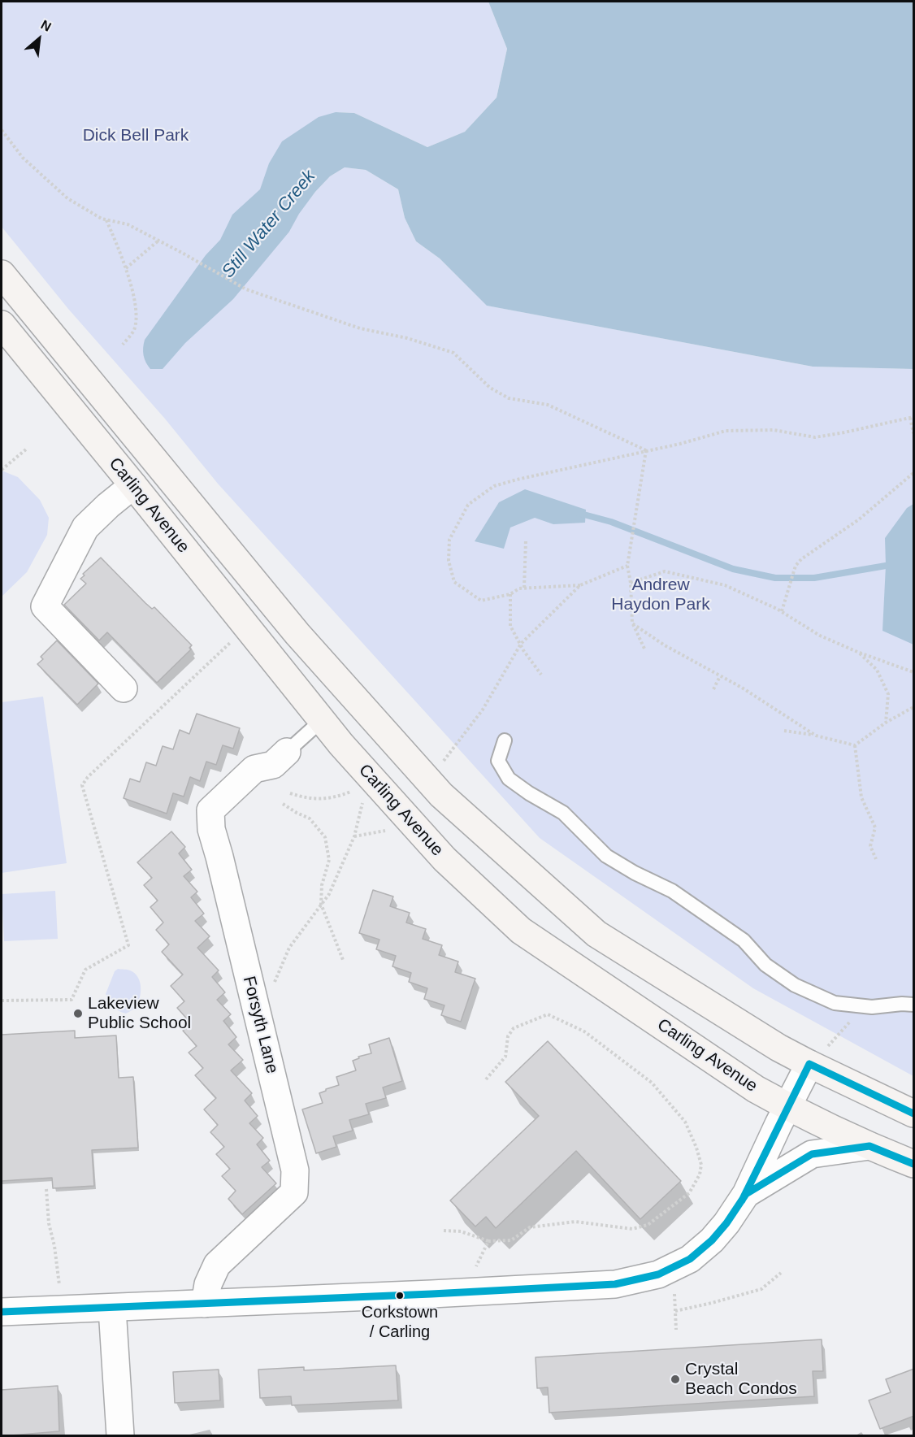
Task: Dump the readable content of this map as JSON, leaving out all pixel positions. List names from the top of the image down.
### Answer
{
  "streets": {
    "main road": ["Carling Avenue"],
    "street": ["Forsyth Lane"]
  },
  "water": ["Still Water Creek"],
  "parks": ["Dick Bell Park", "Andrew Haydon Park"],
  "places": ["Lakeview Public School", "Corkstown / Carling", "Crystal Beach Condos"],
  "north": "top right"
}
